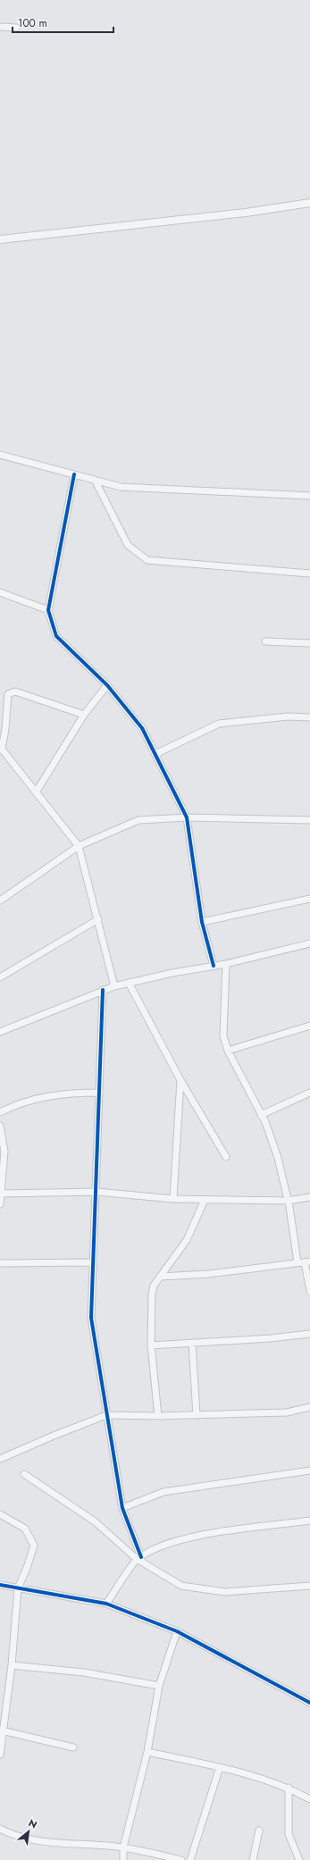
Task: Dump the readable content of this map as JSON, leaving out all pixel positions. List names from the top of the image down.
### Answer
{
  "scale_bar": "100 m",
  "north": "top right"
}
